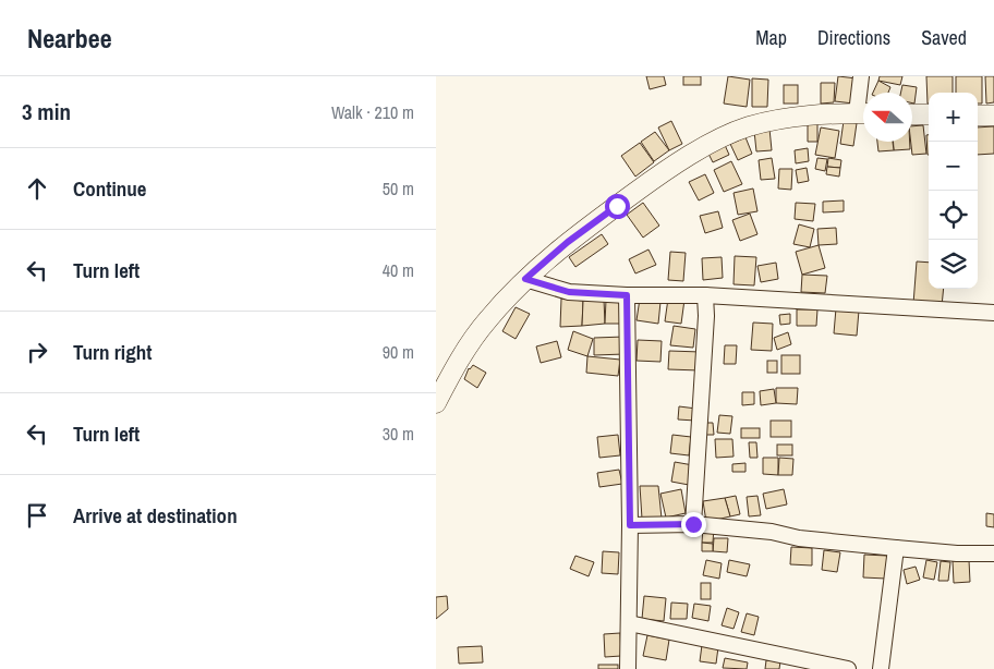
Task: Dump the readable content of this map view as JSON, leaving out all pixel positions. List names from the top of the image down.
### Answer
{
  "north": "left",
  "page": {
    "header": "Nearbee",
    "nav": ["Map", "Directions", "Saved"],
    "heading": ["3 min", "Walk · 210 m"],
    "map_buttons": ["+", "−"],
    "list": [
      ["Continue", "50 m"],
      ["Turn left", "40 m"],
      ["Turn right", "90 m"],
      ["Turn left", "30 m"],
      "Arrive at destination"
    ]
  }
}
